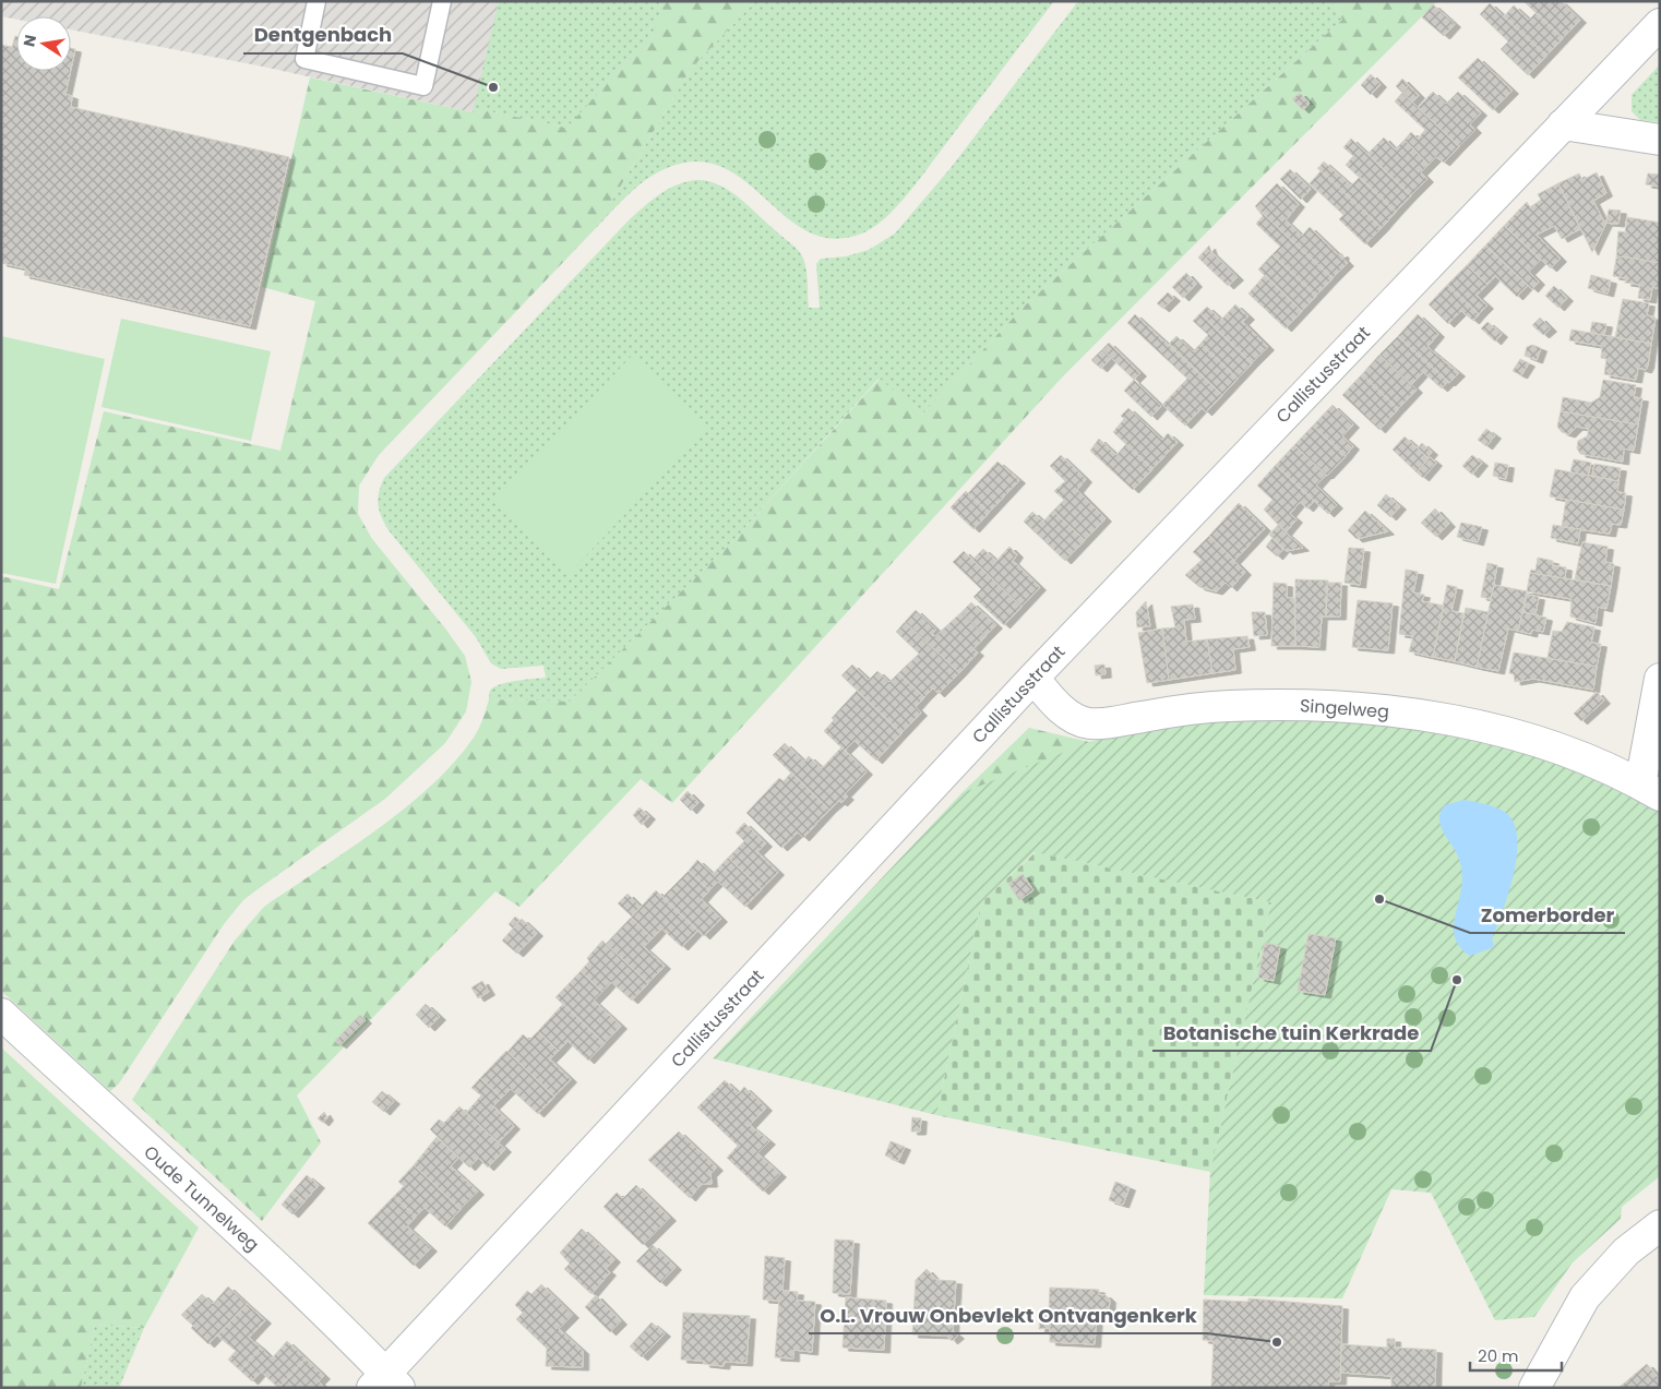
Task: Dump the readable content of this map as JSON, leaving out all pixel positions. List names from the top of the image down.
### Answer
{
  "streets": {
    "street": ["Callistusstraat", "Singelweg", "Oude Tunnelweg"]
  },
  "crossings": [
    ["Callistusstraat", "Singelweg"],
    ["Callistusstraat", "Oude Tunnelweg"]
  ],
  "places": [
    "Dentgenbach",
    "Zomerborder",
    "Botanische tuin Kerkrade",
    "O.L. Vrouw Onbevlekt Ontvangenkerk"
  ],
  "scale_bar": "20 m",
  "north": "left"
}
